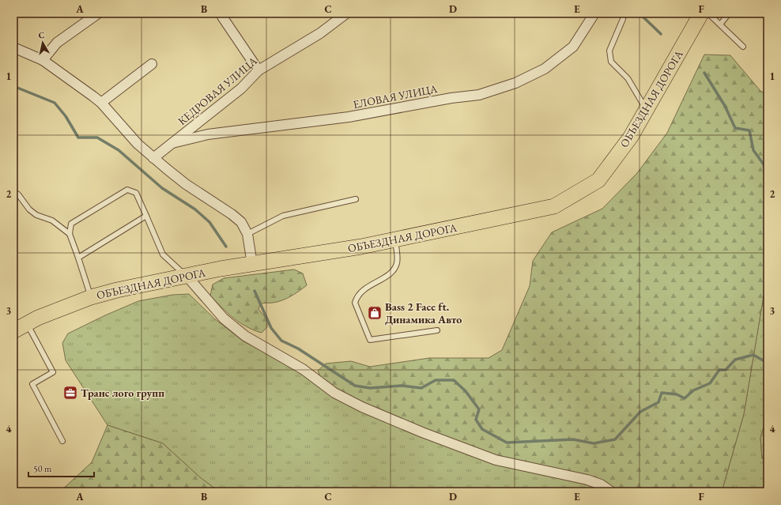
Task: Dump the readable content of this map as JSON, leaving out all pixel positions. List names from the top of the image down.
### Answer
{
  "streets": {
    "main road": ["ОБЪЕЗДНАЯ ДОРОГА"],
    "street": ["КЕДРОВАЯ УЛИЦА", "ЕЛОВАЯ УЛИЦА"]
  },
  "crossings": [
    ["КЕДРОВАЯ УЛИЦА", "ЕЛОВАЯ УЛИЦА"]
  ],
  "places": {
    "shop": ["Bass 2 Face ft. Динамика Авто"],
    "office": ["Транс лого групп"]
  },
  "scale_bar": "50 m",
  "north": "top",
  "grid": {
    "columns": [
      "A",
      "B",
      "C",
      "D",
      "E",
      "F"
    ],
    "rows": [
      "1",
      "2",
      "3",
      "4"
    ]
  }
}
